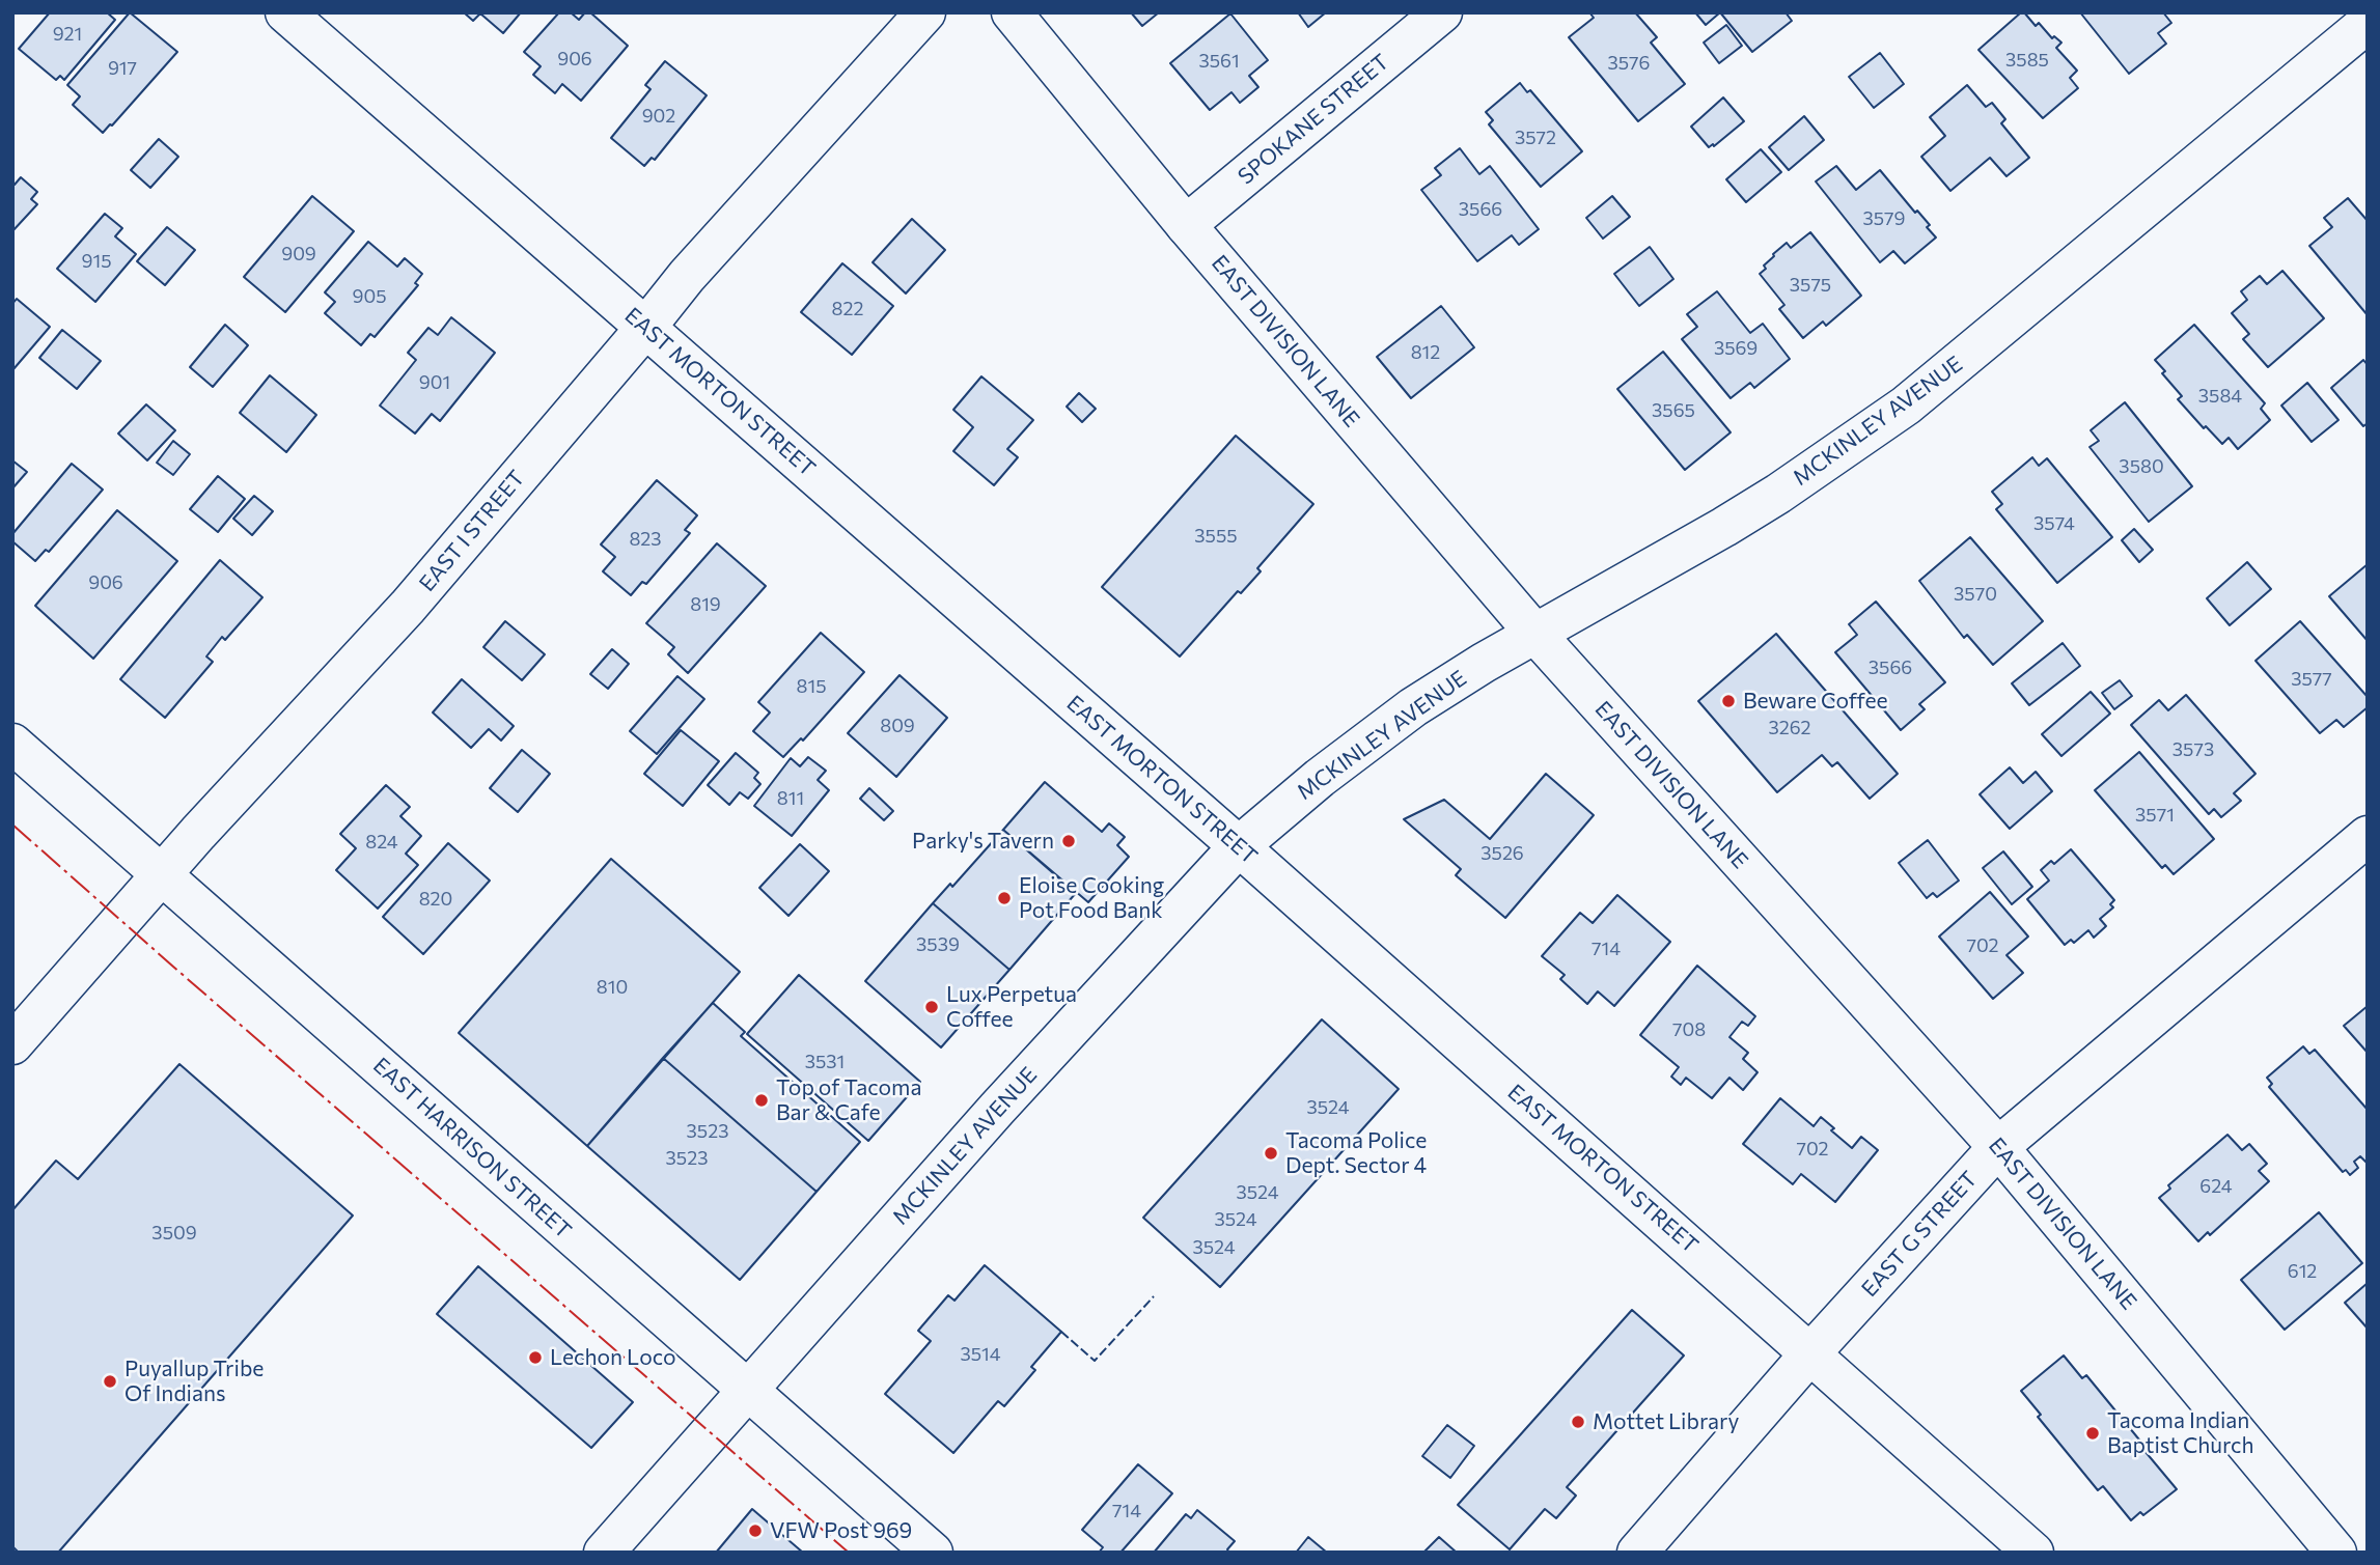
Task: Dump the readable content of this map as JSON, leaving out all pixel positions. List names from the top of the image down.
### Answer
{
  "streets": {
    "street": [
      "SPOKANE STREET",
      "EAST DIVISION LANE",
      "EAST MORTON STREET",
      "MCKINLEY AVENUE",
      "EAST I STREET",
      "EAST HARRISON STREET",
      "EAST G STREET"
    ]
  },
  "crossings": [
    ["SPOKANE STREET", "EAST DIVISION LANE"],
    ["EAST DIVISION LANE", "MCKINLEY AVENUE"],
    ["EAST DIVISION LANE", "EAST G STREET"],
    ["EAST MORTON STREET", "MCKINLEY AVENUE"],
    ["EAST MORTON STREET", "EAST I STREET"],
    ["EAST MORTON STREET", "EAST G STREET"],
    ["MCKINLEY AVENUE", "EAST HARRISON STREET"],
    ["EAST I STREET", "EAST HARRISON STREET"]
  ],
  "places": [
    "Beware Coffee",
    "Parky's Tavern",
    "Eloise Cooking Pot Food Bank",
    "Lux Perpetua Coffee",
    "Top of Tacoma Bar & Cafe",
    "Tacoma Police Dept. Sector 4",
    "Lechon Loco",
    "Puyallup Tribe Of Indians",
    "Mottet Library",
    "Tacoma Indian Baptist Church",
    "VFW Post 969"
  ],
  "house_numbers": [
    "921",
    "906",
    "3585",
    "3561",
    "3576",
    "917",
    "902",
    "3572",
    "3566",
    "3579",
    "909",
    "915",
    "3575",
    "905",
    "822",
    "3569",
    "812",
    "901",
    "3584",
    "3565",
    "3580",
    "3574",
    "3555",
    "823",
    "906",
    "3570",
    "819",
    "3566",
    "3577",
    "815",
    "809",
    "3262",
    "3573",
    "811",
    "3571",
    "824",
    "3526",
    "820",
    "3539",
    "702",
    "714",
    "810",
    "708",
    "3531",
    "3524",
    "3523",
    "702",
    "3523",
    "624",
    "3524",
    "3524",
    "3509",
    "3524",
    "612",
    "3514",
    "714"
  ]
}
